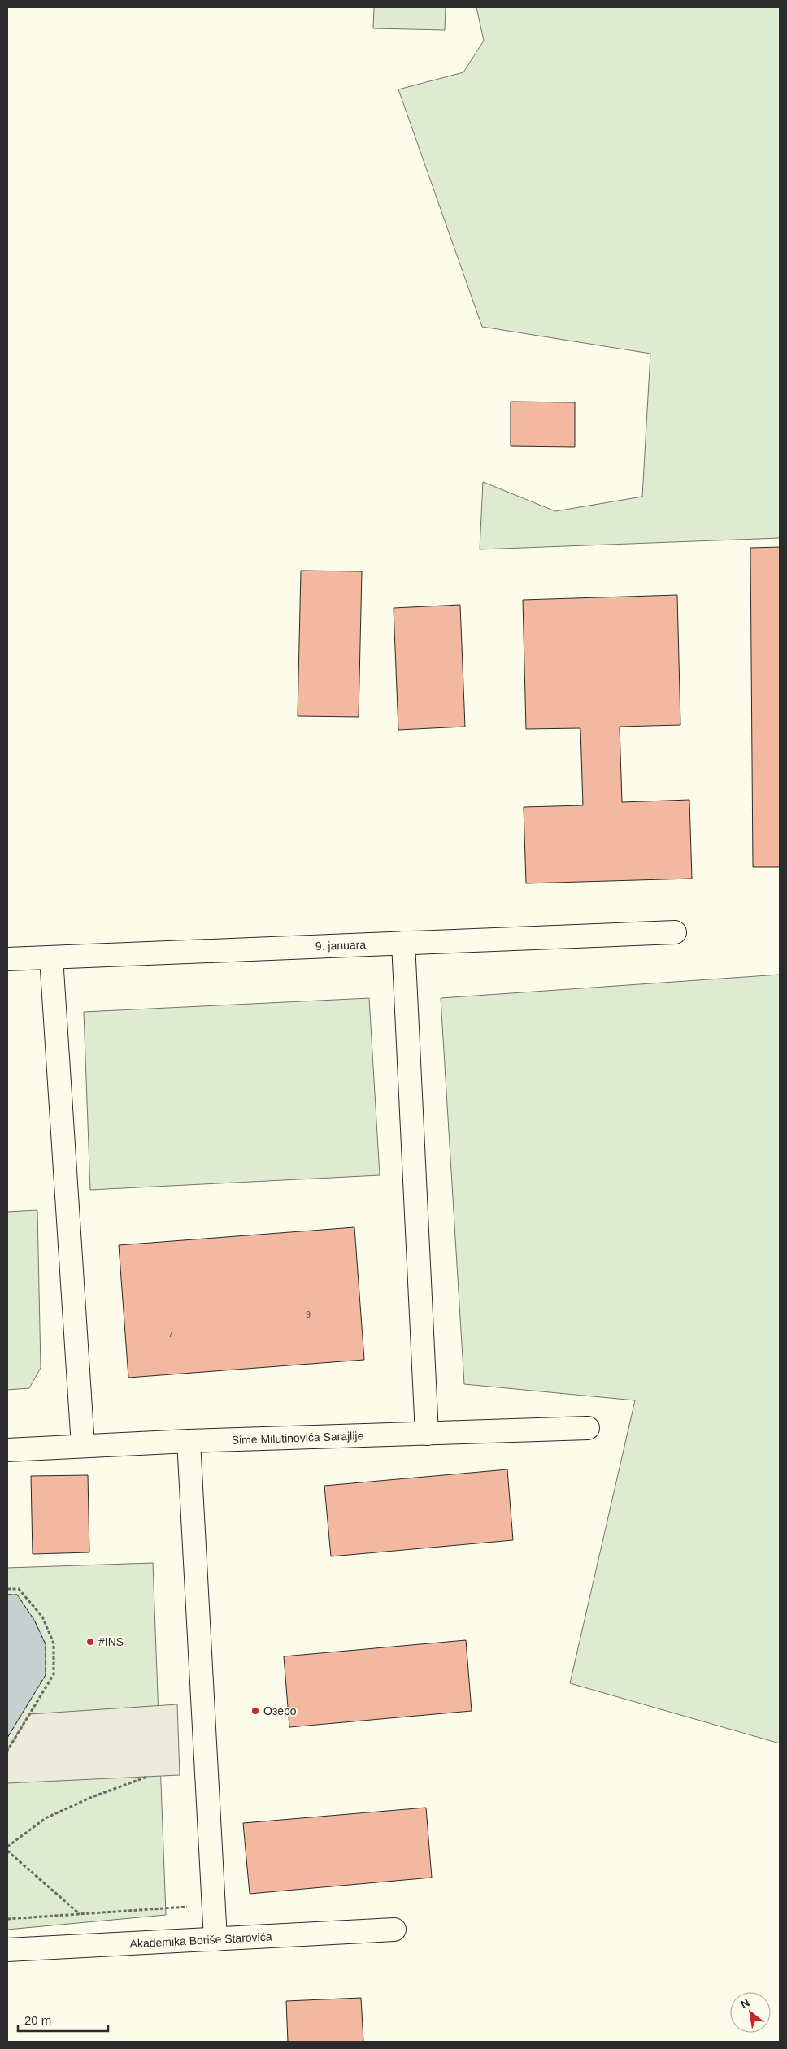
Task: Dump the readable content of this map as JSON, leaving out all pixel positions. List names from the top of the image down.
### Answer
{
  "streets": {
    "street": ["9. januara", "Sime Milutinovića Sarajlije", "Akademika Boriše Starovića"]
  },
  "places": ["#INS", "Озеро"],
  "house_numbers": ["9", "7"],
  "scale_bar": "20 m",
  "north": "top left"
}
